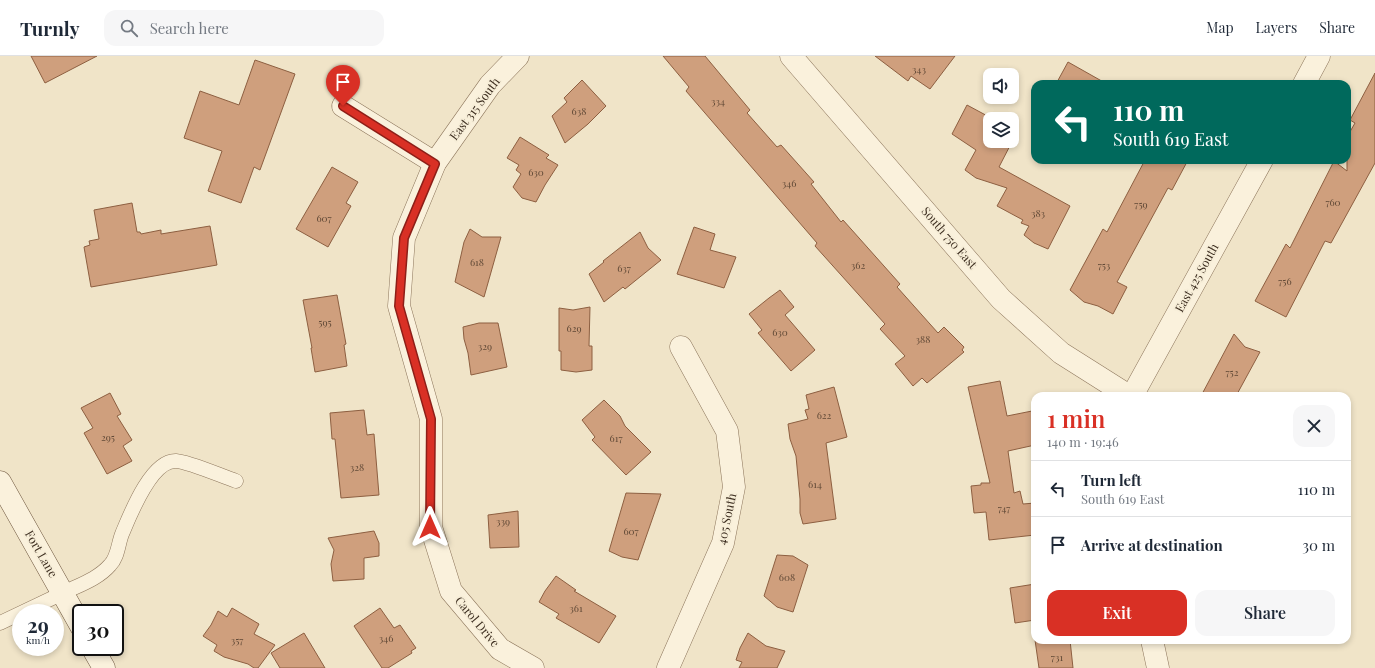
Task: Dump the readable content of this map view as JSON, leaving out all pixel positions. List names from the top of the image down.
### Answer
{
  "streets": {
    "street": [
      "East 315 South",
      "South 750 East",
      "East 425 South",
      "405 South",
      "Fort Lane",
      "Carol Drive"
    ]
  },
  "crossings": [
    ["East 315 South", "Carol Drive"]
  ],
  "house_numbers": [
    "343",
    "334",
    "638",
    "630",
    "346",
    "760",
    "759",
    "383",
    "607",
    "618",
    "362",
    "753",
    "637",
    "756",
    "595",
    "629",
    "630",
    "388",
    "329",
    "752",
    "622",
    "295",
    "617",
    "328",
    "614",
    "747",
    "339",
    "607",
    "608",
    "361",
    "346",
    "357",
    "731"
  ],
  "page": {
    "header": "Turnly",
    "search": "Search here",
    "nav": ["Map", "Layers", "Share"],
    "turn": ["110 m", "South 619 East"],
    "heading": ["1 min", "140 m · 19:46"],
    "list": [
      {
        "name": "Turn left",
        "note": "South 619 East",
        "value": "110 m"
      },
      {
        "name": "Arrive at destination",
        "value": "30 m"
      }
    ],
    "buttons": ["Exit", "Share"],
    "speed": "29 km/h",
    "limit": "30"
  }
}
